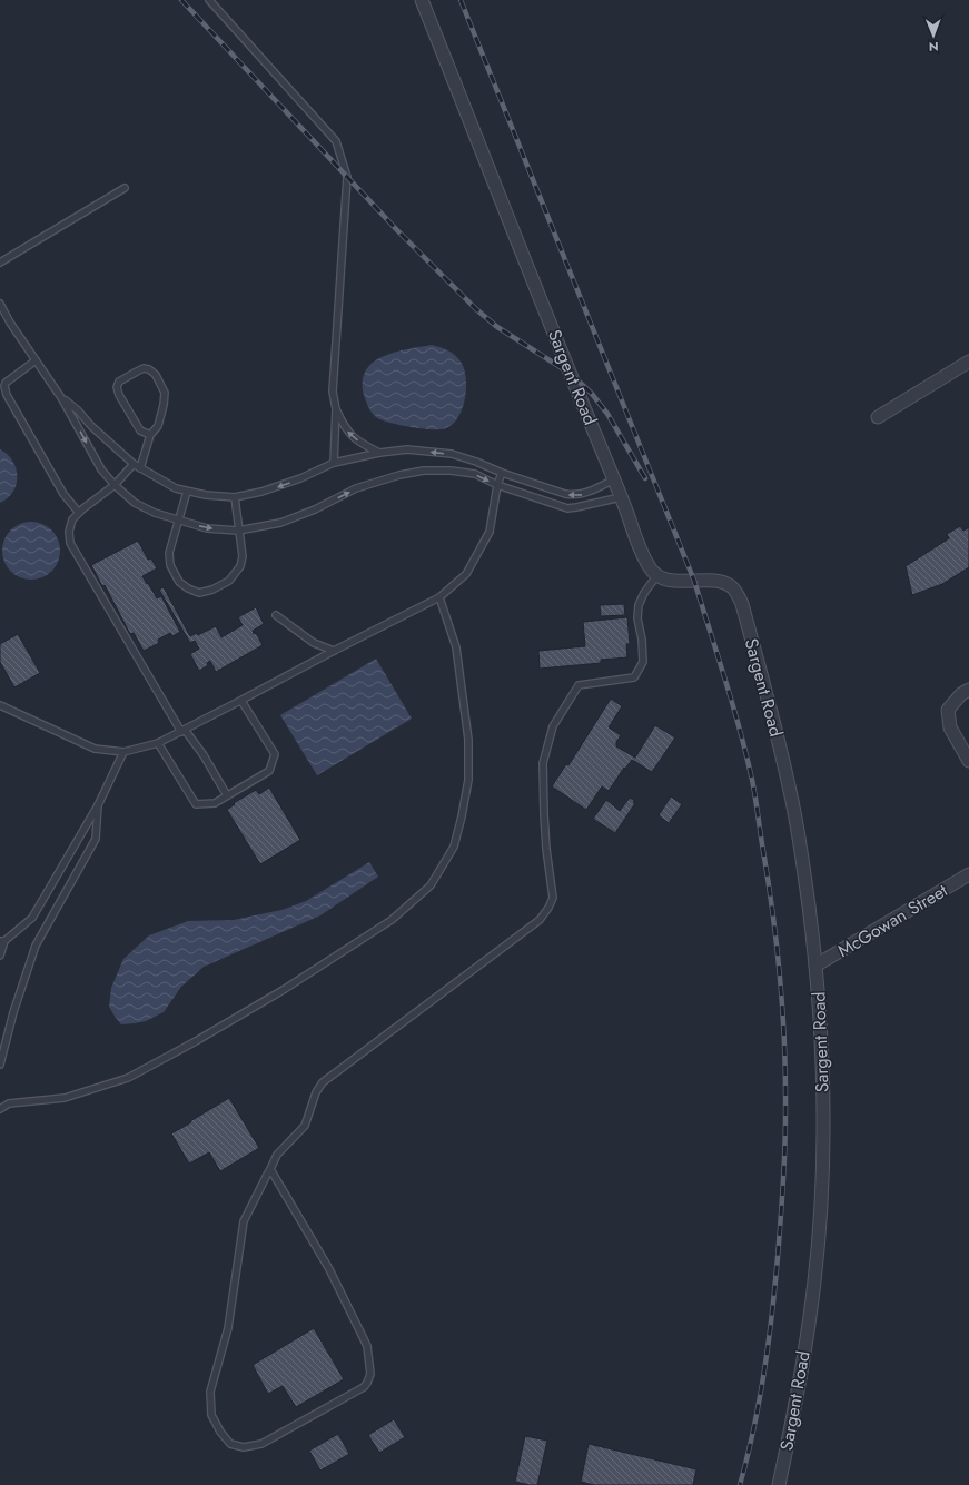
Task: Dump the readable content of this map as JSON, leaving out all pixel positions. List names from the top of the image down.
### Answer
{
  "streets": {
    "street": ["Sargent Road", "McGowan Street"]
  },
  "crossings": [
    ["Sargent Road", "McGowan Street"]
  ],
  "north": "bottom"
}
